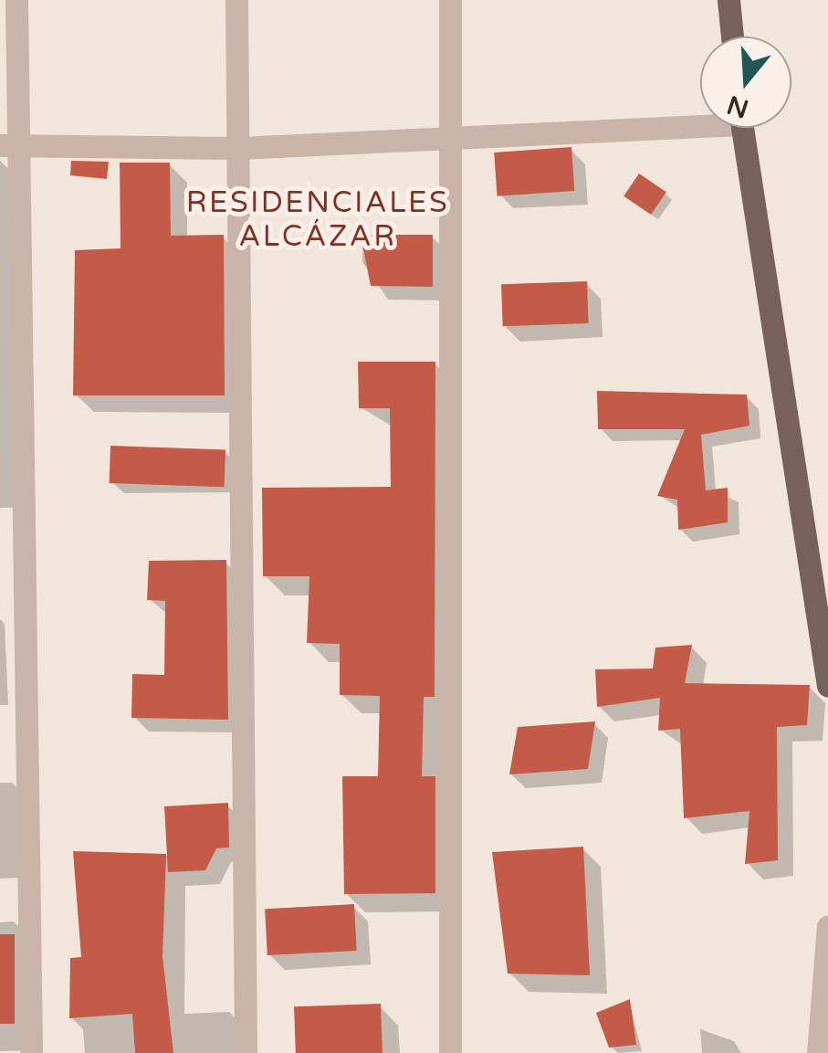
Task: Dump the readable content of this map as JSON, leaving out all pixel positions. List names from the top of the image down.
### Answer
{
  "districts": ["RESIDENCIALES ALCÁZAR"],
  "north": "bottom"
}
